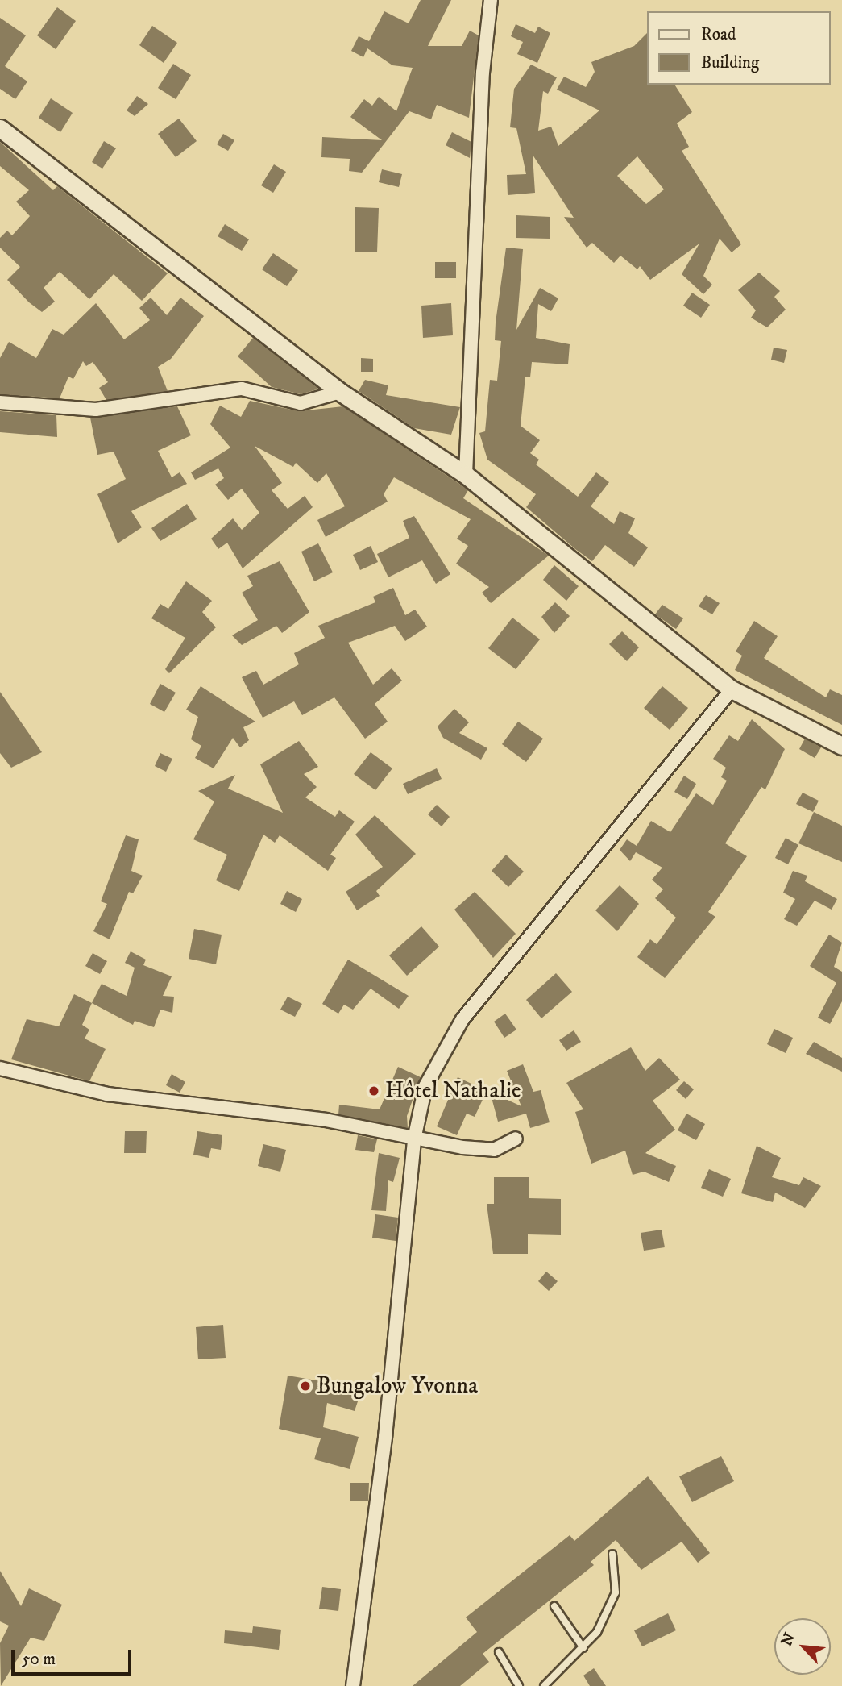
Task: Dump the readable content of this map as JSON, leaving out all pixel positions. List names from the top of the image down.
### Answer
{
  "places": ["Hôtel Nathalie", "Bungalow Yvonna"],
  "legend": ["Road", "Building"],
  "scale_bar": "50 m",
  "north": "top left"
}
